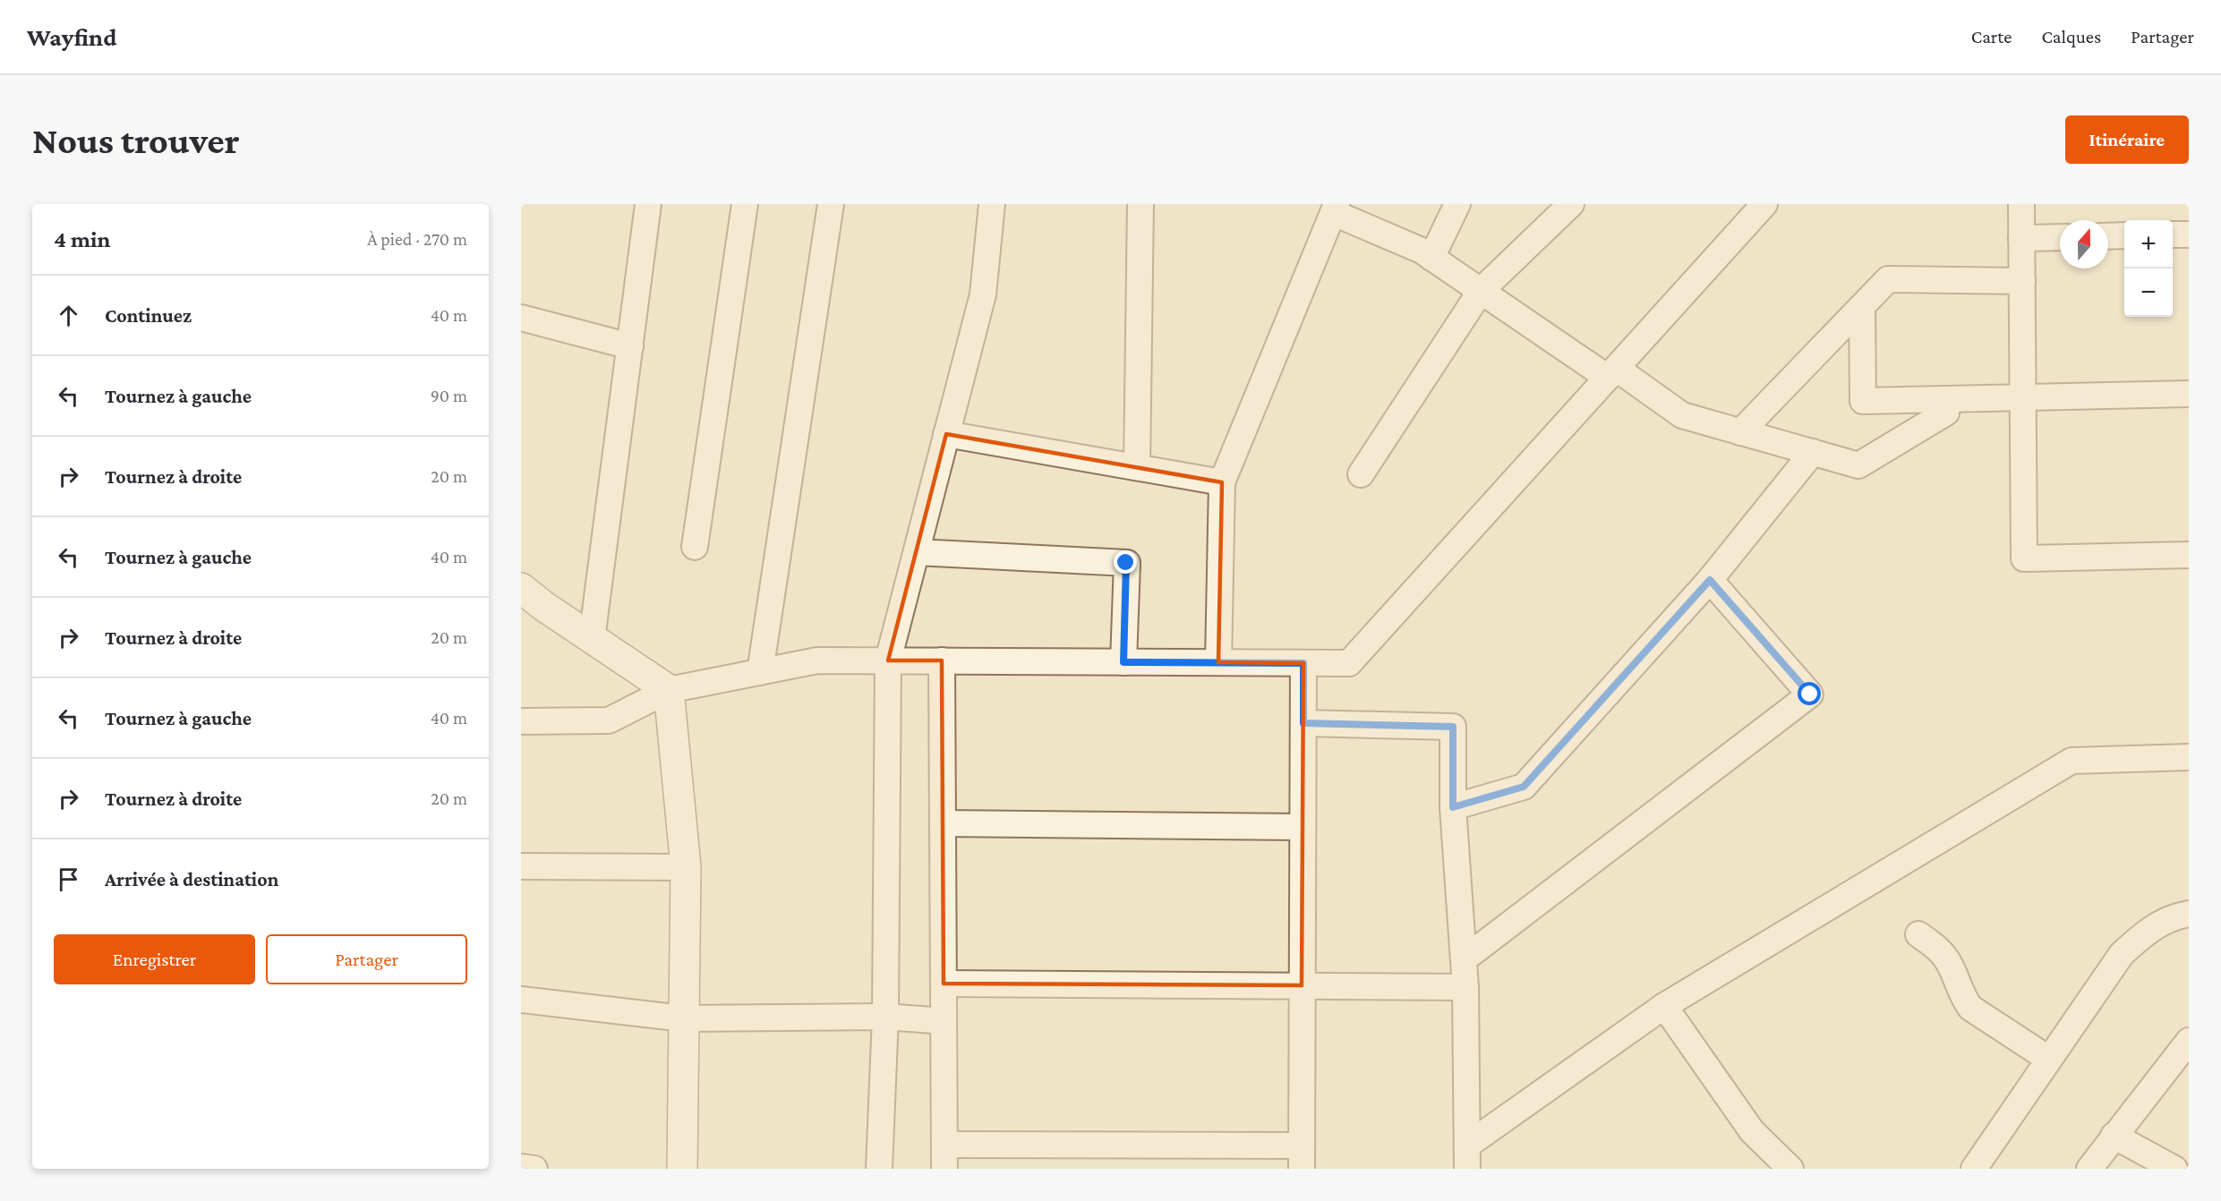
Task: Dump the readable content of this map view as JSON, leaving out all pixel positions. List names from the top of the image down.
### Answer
{
  "north": "top",
  "page": {
    "header": "Wayfind",
    "nav": ["Carte", "Calques", "Partager"],
    "buttons": [
      "Itinéraire",
      ["Enregistrer", "Partager"]
    ],
    "title": "Nous trouver",
    "heading": ["4 min", "À pied · 270 m"],
    "map_buttons": ["+", "−"],
    "list": [
      ["Continuez", "40 m"],
      ["Tournez à gauche", "90 m"],
      ["Tournez à droite", "20 m"],
      ["Tournez à gauche", "40 m"],
      ["Tournez à droite", "20 m"],
      ["Tournez à gauche", "40 m"],
      ["Tournez à droite", "20 m"],
      "Arrivée à destination"
    ]
  }
}
